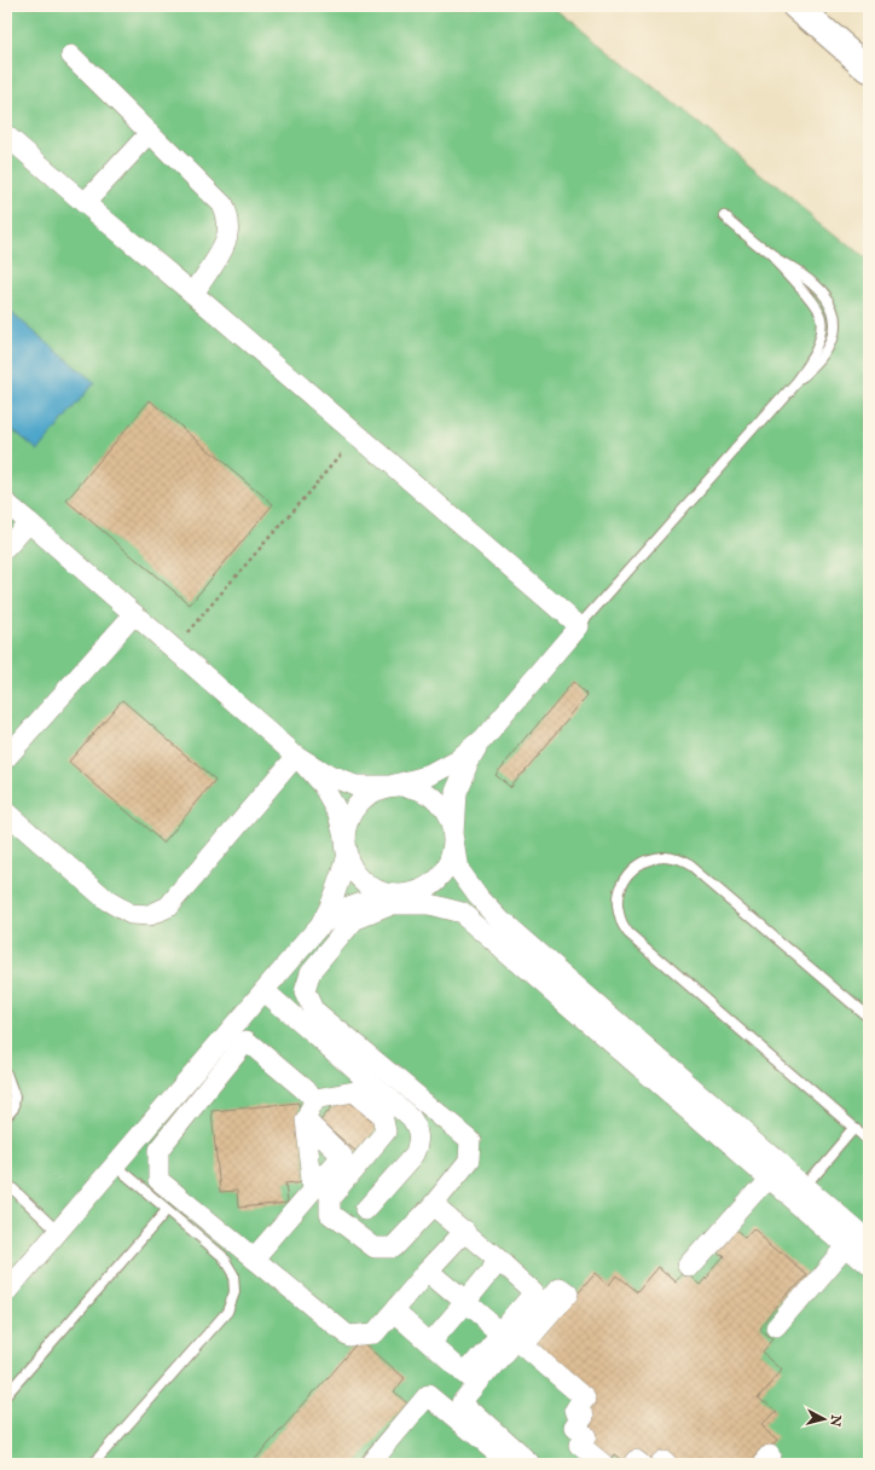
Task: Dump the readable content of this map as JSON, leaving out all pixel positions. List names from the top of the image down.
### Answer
{
  "north": "right"
}
